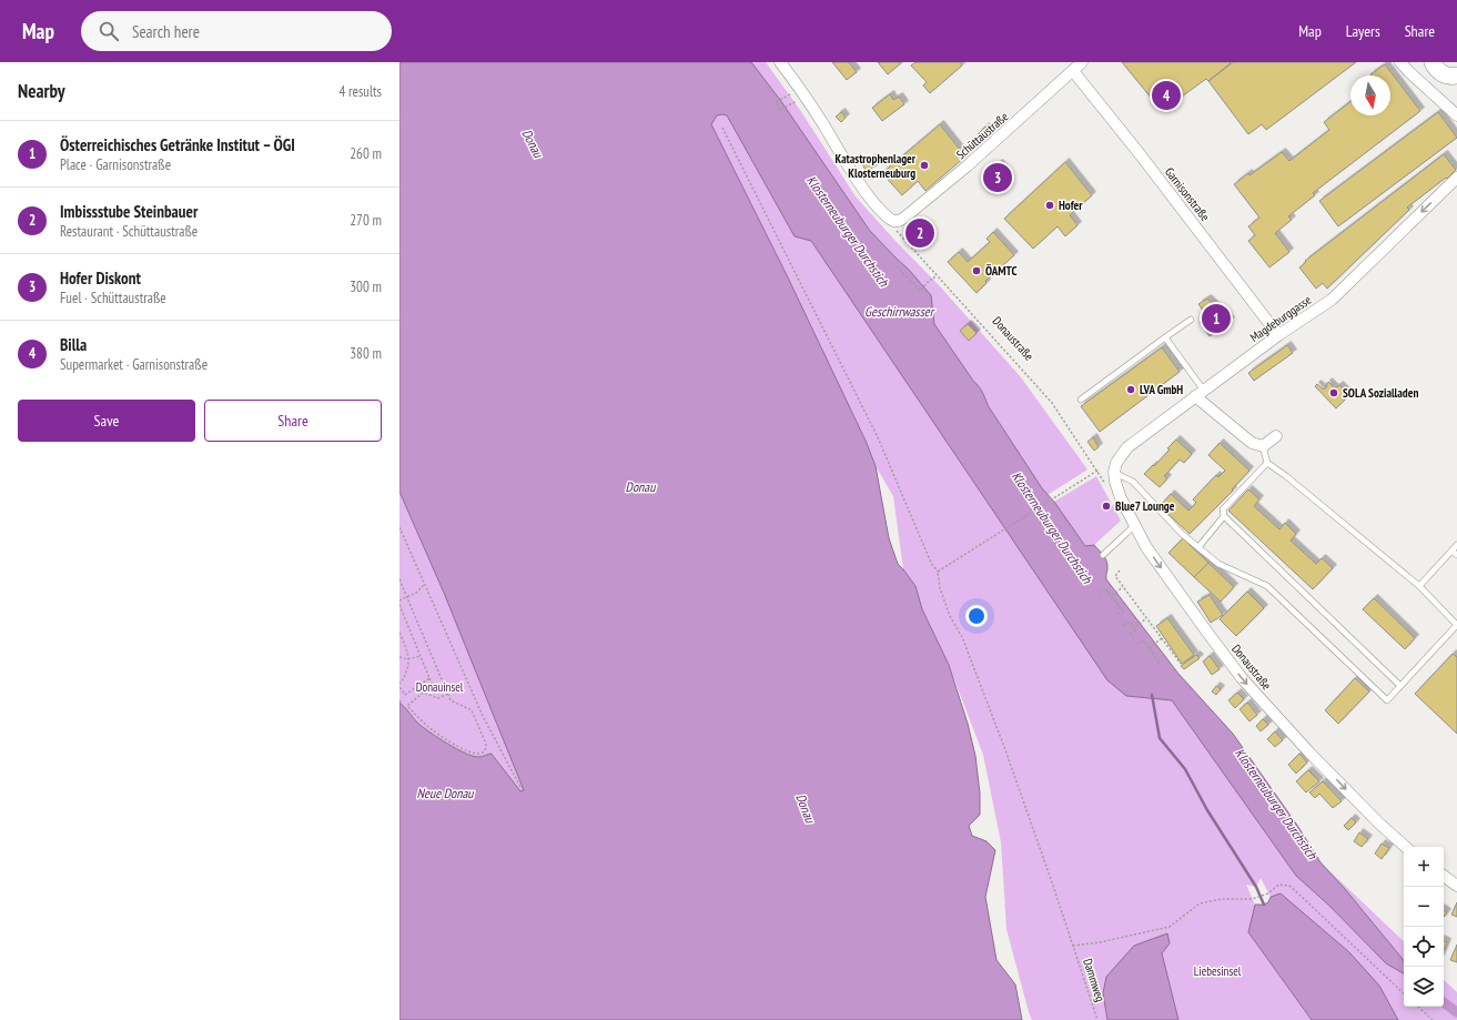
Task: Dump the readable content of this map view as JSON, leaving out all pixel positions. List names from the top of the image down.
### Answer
{
  "streets": {
    "street": [
      "Schüttaustraße",
      "Garnisonstraße",
      "Magdeburggasse",
      "Donaustraße"
    ],
    "path": ["Dammweg"]
  },
  "crossings": [
    ["Schüttaustraße", "Garnisonstraße"],
    ["Garnisonstraße", "Magdeburggasse"],
    ["Magdeburggasse", "Donaustraße"],
    ["Donaustraße", "Dammweg"]
  ],
  "one_way": ["Magdeburggasse", "Donaustraße"],
  "water": [
    "Donau",
    "Klosterneuburger Durchstich",
    "Geschirrwasser",
    "Neue Donau"
  ],
  "parks": ["Donauinsel", "Liebesinsel"],
  "places": [
    "Katastrophenlager Klosterneuburg",
    "Hofer",
    "ÖAMTC",
    "LVA GmbH",
    "SOLA Sozialladen",
    "Blue7 Lounge"
  ],
  "north": "bottom",
  "page": {
    "header": "Map",
    "search": "Search here",
    "nav": ["Map", "Layers", "Share"],
    "heading": ["Nearby", "4 results"],
    "pins": [
      "4",
      "3",
      "2",
      "1"
    ],
    "list": [
      {
        "mark": "1",
        "name": "Österreichisches Getränke Institut – ÖGI",
        "note": "Place · Garnisonstraße",
        "value": "260 m"
      },
      {
        "mark": "2",
        "name": "Imbissstube Steinbauer",
        "note": "Restaurant · Schüttaustraße",
        "value": "270 m"
      },
      {
        "mark": "3",
        "name": "Hofer Diskont",
        "note": "Fuel · Schüttaustraße",
        "value": "300 m"
      },
      {
        "mark": "4",
        "name": "Billa",
        "note": "Supermarket · Garnisonstraße",
        "value": "380 m"
      }
    ],
    "buttons": ["Save", "Share"],
    "map_buttons": ["+", "−"]
  }
}
